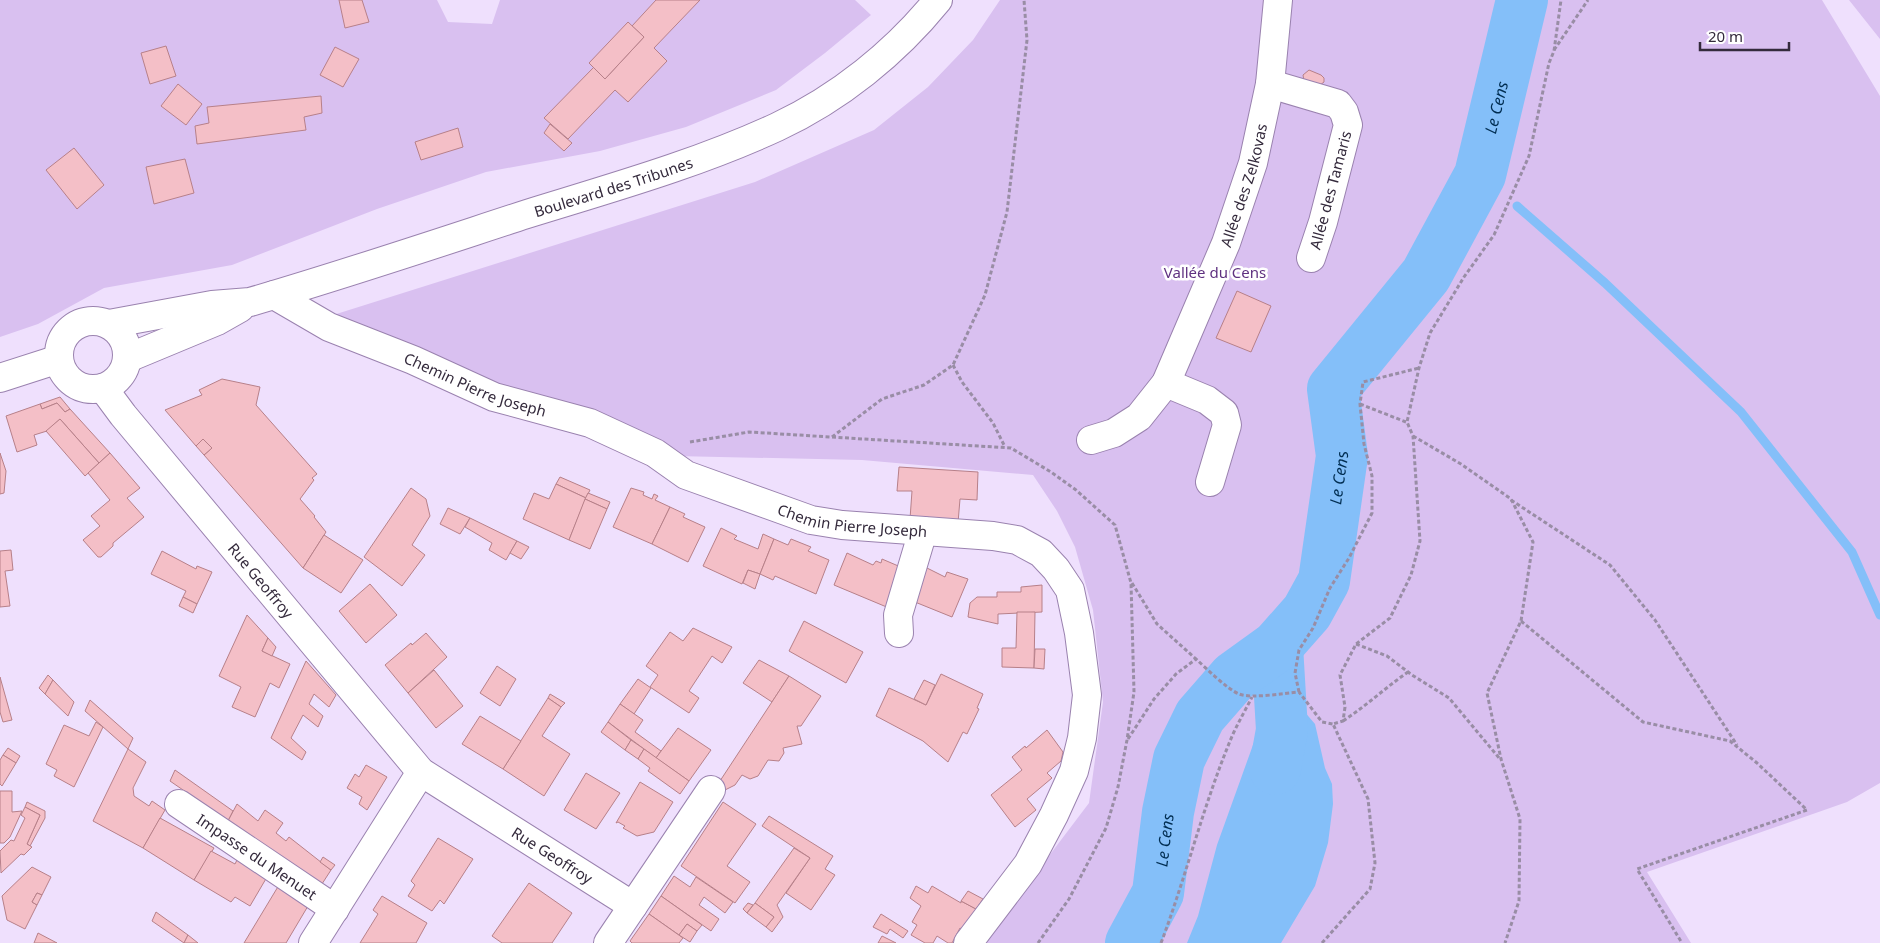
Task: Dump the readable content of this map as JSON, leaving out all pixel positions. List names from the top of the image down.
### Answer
{
  "streets": {
    "street": [
      "Allée des Zelkovas",
      "Boulevard des Tribunes",
      "Allée des Tamaris",
      "Chemin Pierre Joseph",
      "Rue Geoffroy",
      "Impasse du Menuet"
    ]
  },
  "crossings": [
    ["Allée des Zelkovas", "Allée des Tamaris"],
    ["Boulevard des Tribunes", "Chemin Pierre Joseph"],
    ["Boulevard des Tribunes", "Rue Geoffroy"]
  ],
  "water": ["Le Cens"],
  "parks": ["Vallée du Cens"],
  "scale_bar": "20 m"
}
